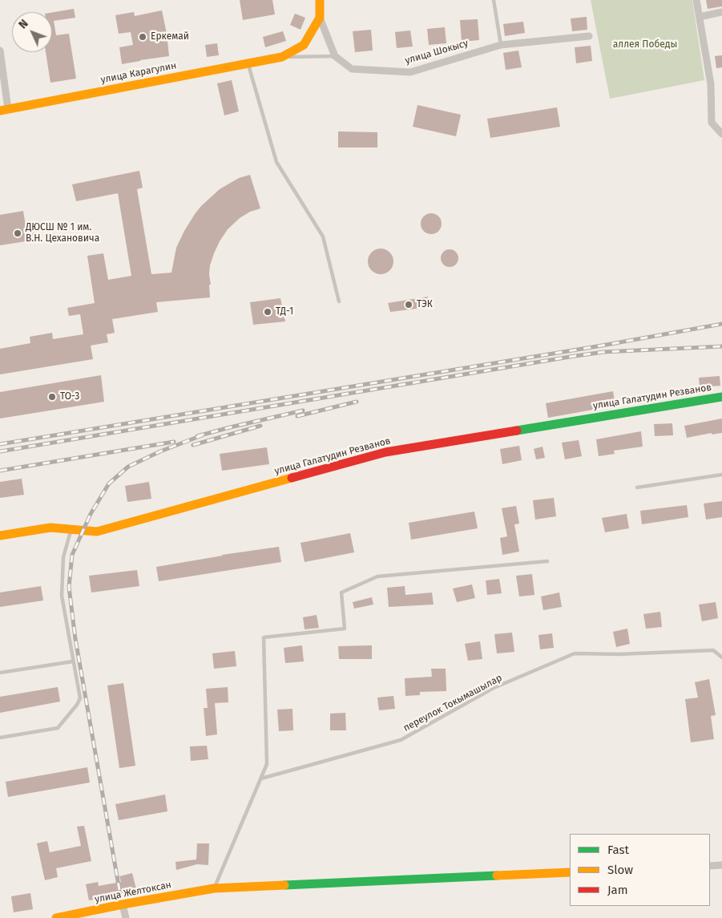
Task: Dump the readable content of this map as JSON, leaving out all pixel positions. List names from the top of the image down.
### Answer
{
  "streets": {
    "street": [
      "улица Шокысу",
      "улица Карагулин",
      "улица Галатудин Резванов",
      "улица Желтоксан"
    ],
    "lane": ["переулок Токымашылар"]
  },
  "crossings": [
    ["улица Шокысу", "улица Карагулин"]
  ],
  "parks": ["аллея Победы"],
  "places": [
    "Еркемай",
    "ДЮСШ № 1 им. В.Н. Цехановича",
    "ТЭК",
    "ТД-1",
    "ТО-3"
  ],
  "legend": ["Fast", "Slow", "Jam"],
  "north": "top left"
}
